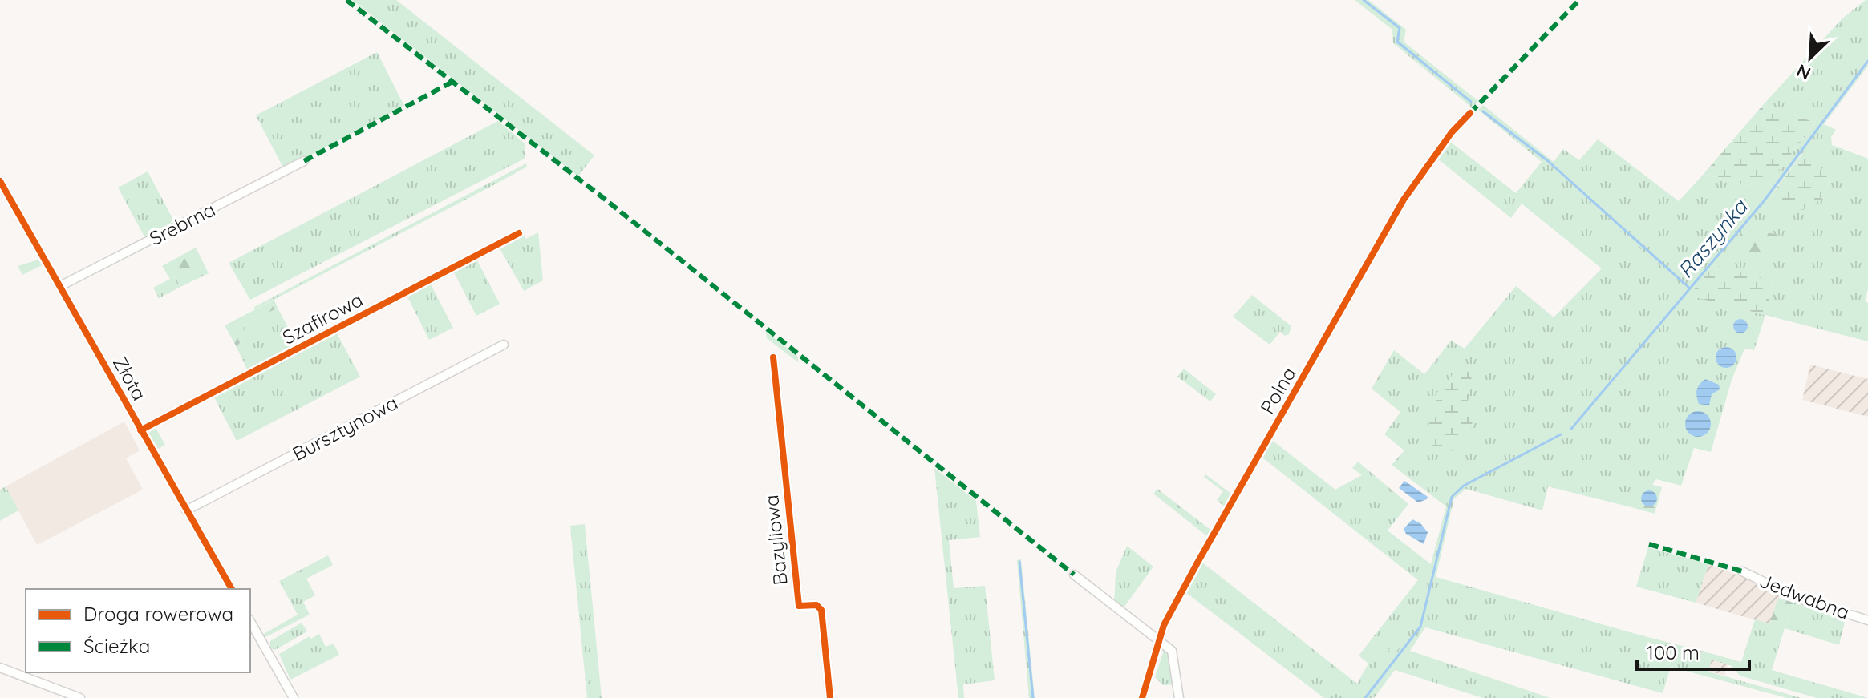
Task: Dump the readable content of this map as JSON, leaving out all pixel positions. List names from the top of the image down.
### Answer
{
  "streets": {
    "street": [
      "Srebrna",
      "Szafirowa",
      "Złota",
      "Polna",
      "Bursztynowa",
      "Bazyliowa",
      "Jedwabna"
    ]
  },
  "crossings": [
    ["Srebrna", "Złota"],
    ["Szafirowa", "Złota"],
    ["Złota", "Bursztynowa"]
  ],
  "water": ["Raszynka"],
  "legend": ["Droga rowerowa", "Ścieżka"],
  "scale_bar": "100 m",
  "north": "bottom left"
}
